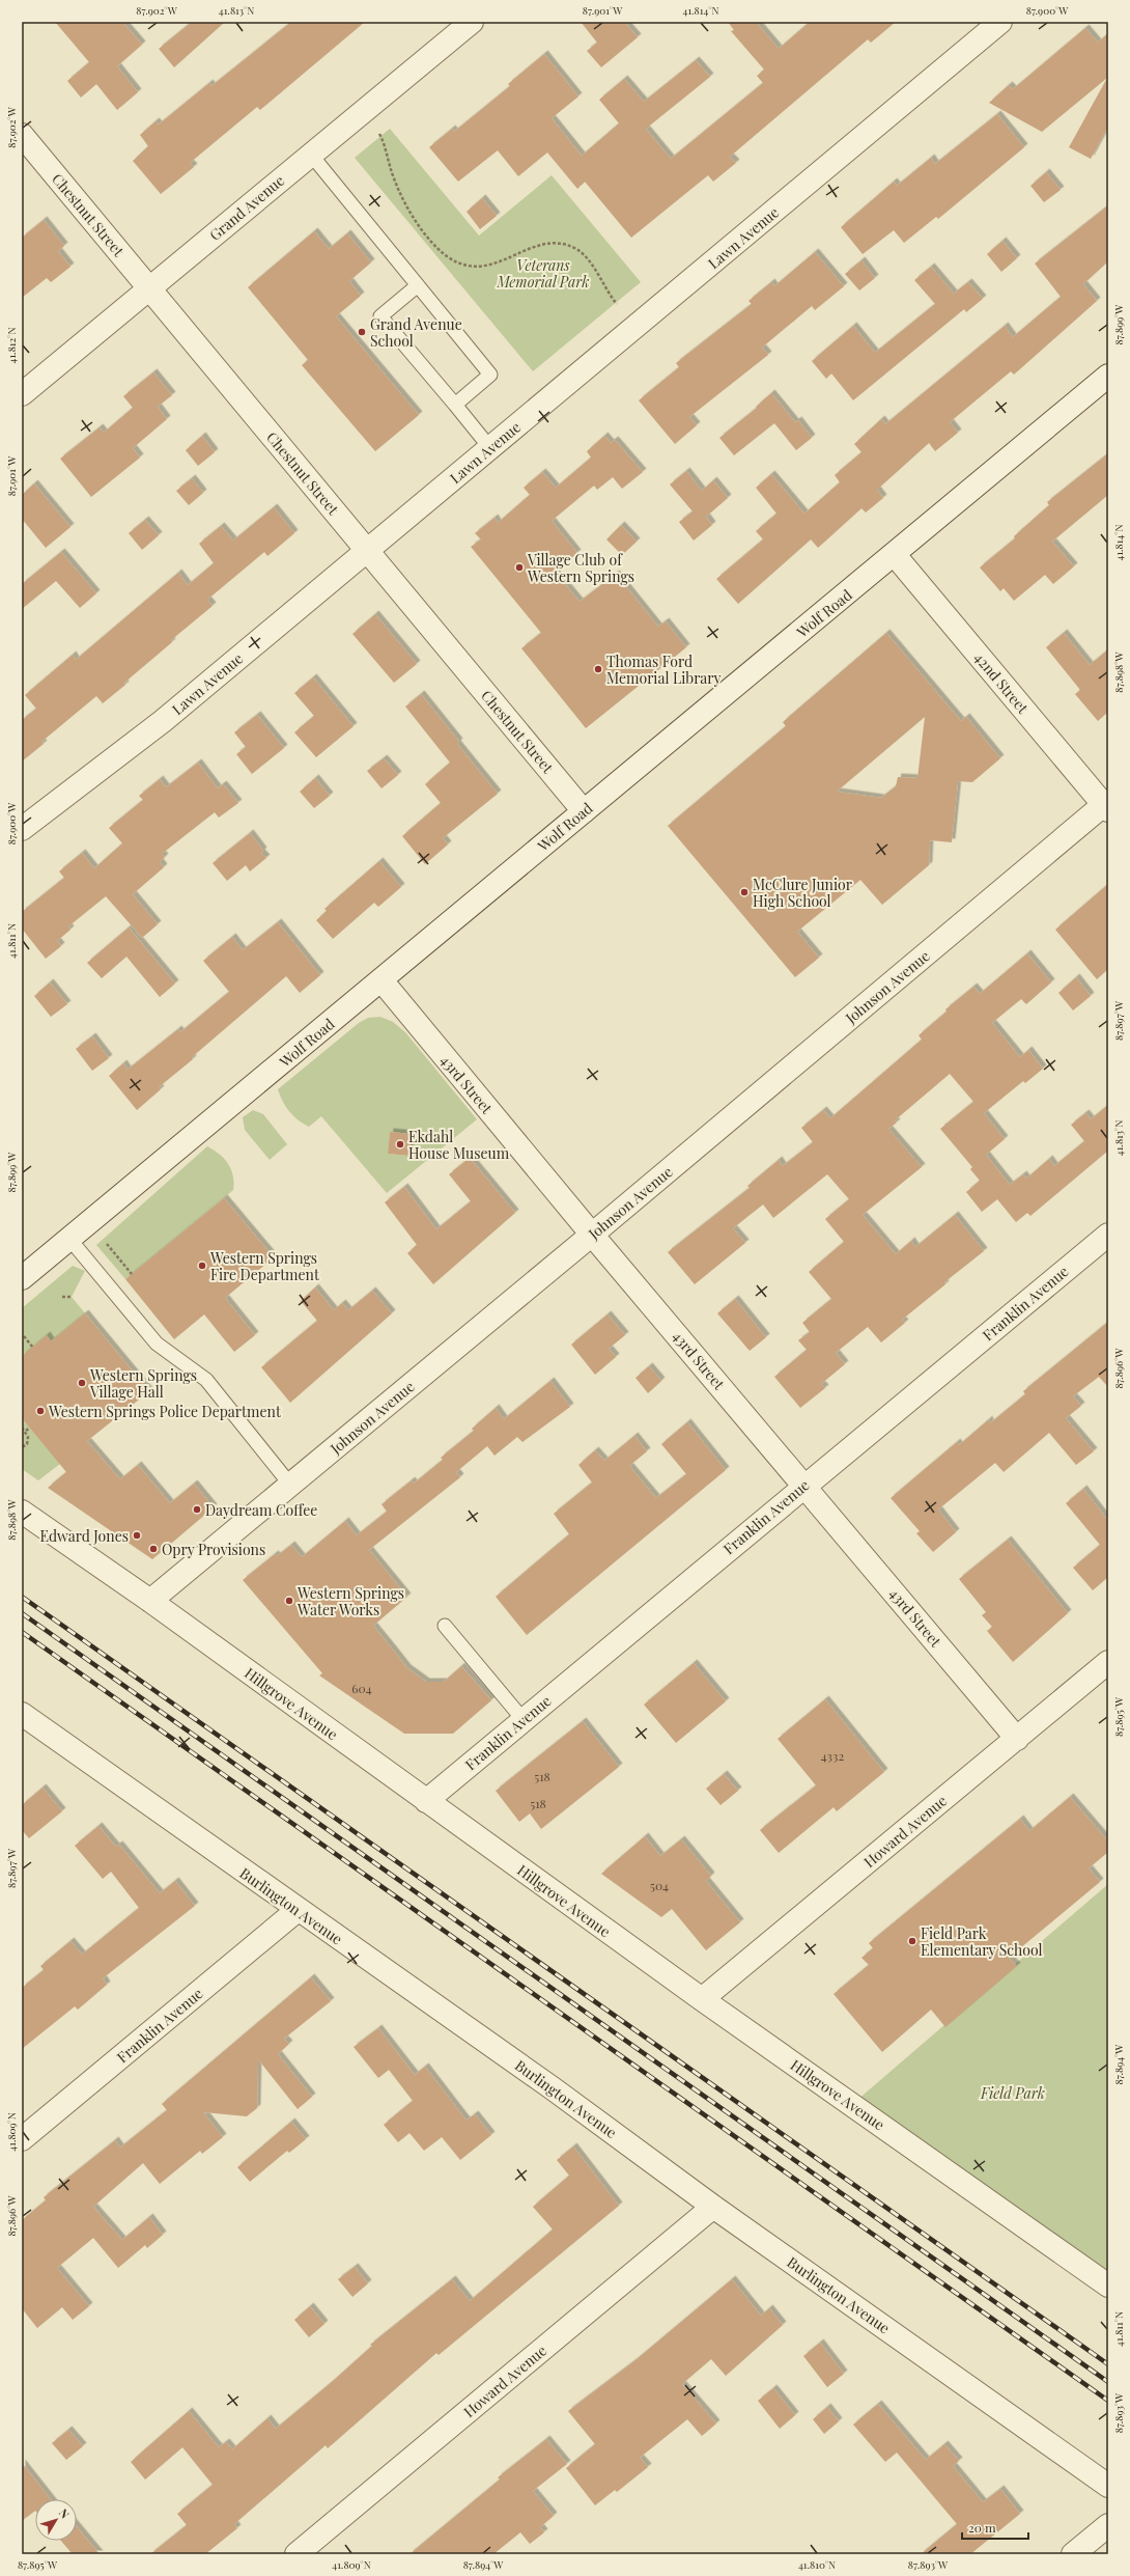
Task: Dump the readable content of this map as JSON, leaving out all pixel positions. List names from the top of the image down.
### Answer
{
  "streets": {
    "street": [
      "Grand Avenue",
      "Chestnut Street",
      "Lawn Avenue",
      "Wolf Road",
      "42nd Street",
      "Johnson Avenue",
      "43rd Street",
      "Franklin Avenue",
      "Hillgrove Avenue",
      "Howard Avenue",
      "Burlington Avenue"
    ]
  },
  "crossings": [
    ["Grand Avenue", "Chestnut Street"],
    ["Chestnut Street", "Lawn Avenue"],
    ["Chestnut Street", "Wolf Road"],
    ["Wolf Road", "42nd Street"],
    ["Wolf Road", "43rd Street"],
    ["42nd Street", "Johnson Avenue"],
    ["Johnson Avenue", "43rd Street"],
    ["Johnson Avenue", "Hillgrove Avenue"],
    ["43rd Street", "Franklin Avenue"],
    ["43rd Street", "Howard Avenue"],
    ["Franklin Avenue", "Hillgrove Avenue"],
    ["Franklin Avenue", "Burlington Avenue"],
    ["Hillgrove Avenue", "Howard Avenue"],
    ["Howard Avenue", "Burlington Avenue"]
  ],
  "parks": ["Veterans Memorial Park", "Field Park"],
  "places": [
    "Grand Avenue School",
    "Village Club of Western Springs",
    "Thomas Ford Memorial Library",
    "McClure Junior High School",
    "Ekdahl House Museum",
    "Western Springs Fire Department",
    "Western Springs Village Hall",
    "Western Springs Police Department",
    "Daydream Coffee",
    "Edward Jones",
    "Opry Provisions",
    "Western Springs Water Works",
    "Field Park Elementary School"
  ],
  "house_numbers": [
    "604",
    "4332",
    "518",
    "518",
    "504"
  ],
  "scale_bar": "20 m",
  "north": "top right",
  "coordinates": [
    "87.902°W",
    "41.813°N",
    "87.901°W",
    "41.814°N",
    "87.900°W",
    "87.899°W",
    "41.812°N",
    "87.898°W",
    "41.811°N",
    "87.897°W",
    "87.896°W",
    "87.895°W",
    "87.894°W",
    "41.809°N",
    "87.893°W",
    "41.810°N"
  ]
}
